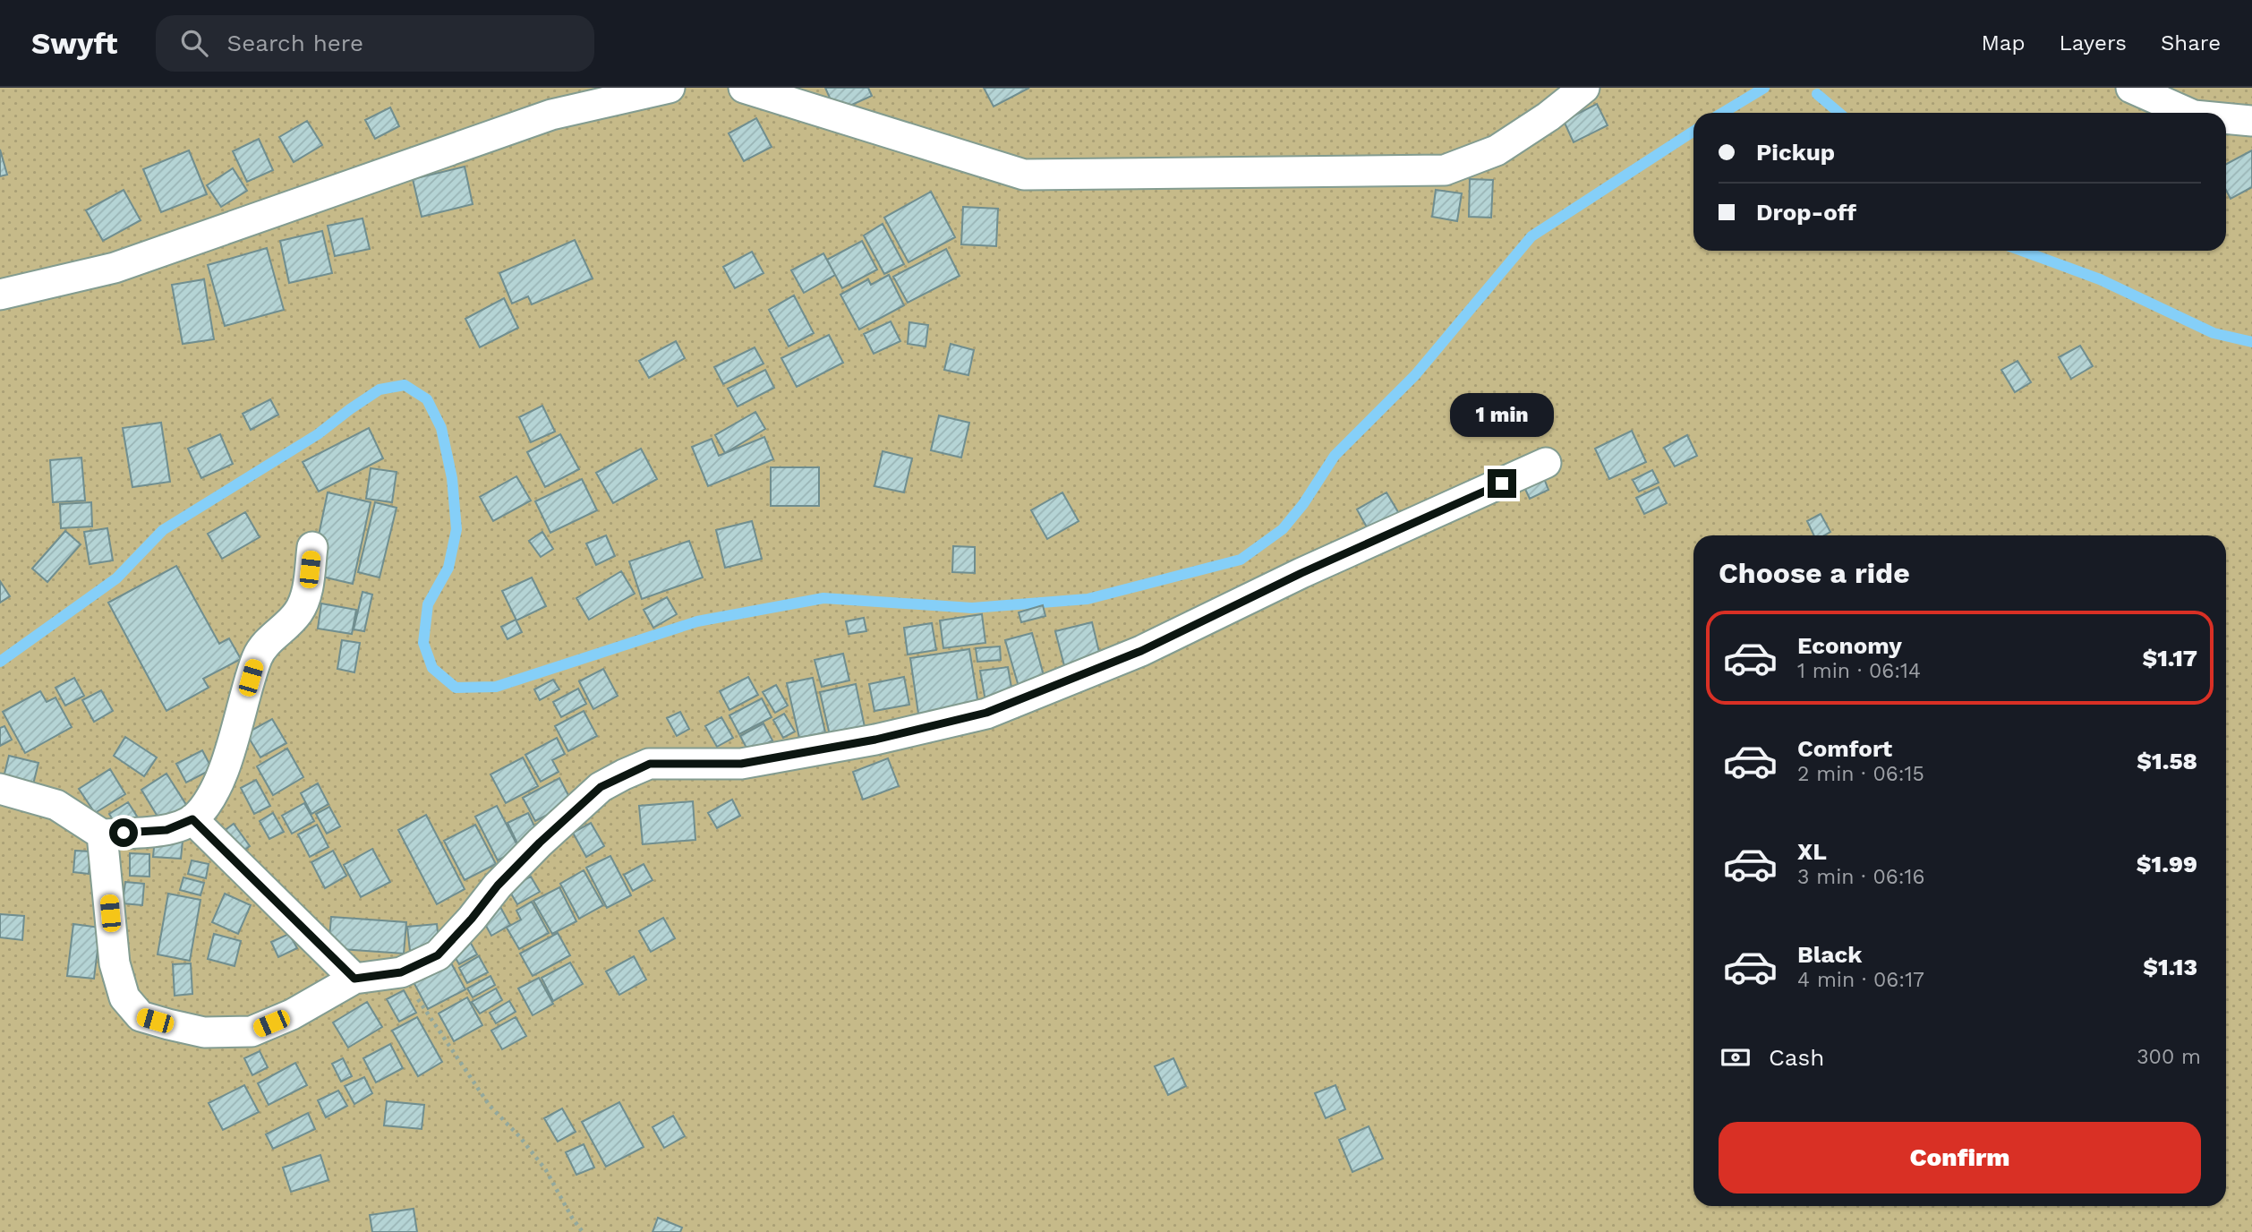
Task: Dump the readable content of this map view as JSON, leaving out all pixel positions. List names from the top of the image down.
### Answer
{
  "page": {
    "header": "Swyft",
    "search": "Search here",
    "nav": ["Map", "Layers", "Share"],
    "banner": ["Pickup", "Drop-off"],
    "bubble": "1 min",
    "heading": "Choose a ride",
    "list": [
      {
        "name": "Economy",
        "note": "1 min · 06:14",
        "value": "$1.17"
      },
      {
        "name": "Comfort",
        "note": "2 min · 06:15",
        "value": "$1.58"
      },
      {
        "name": "XL",
        "note": "3 min · 06:16",
        "value": "$1.99"
      },
      {
        "name": "Black",
        "note": "4 min · 06:17",
        "value": "$1.13"
      }
    ],
    "pay": ["Cash", "300 m"],
    "buttons": "Confirm"
  }
}
